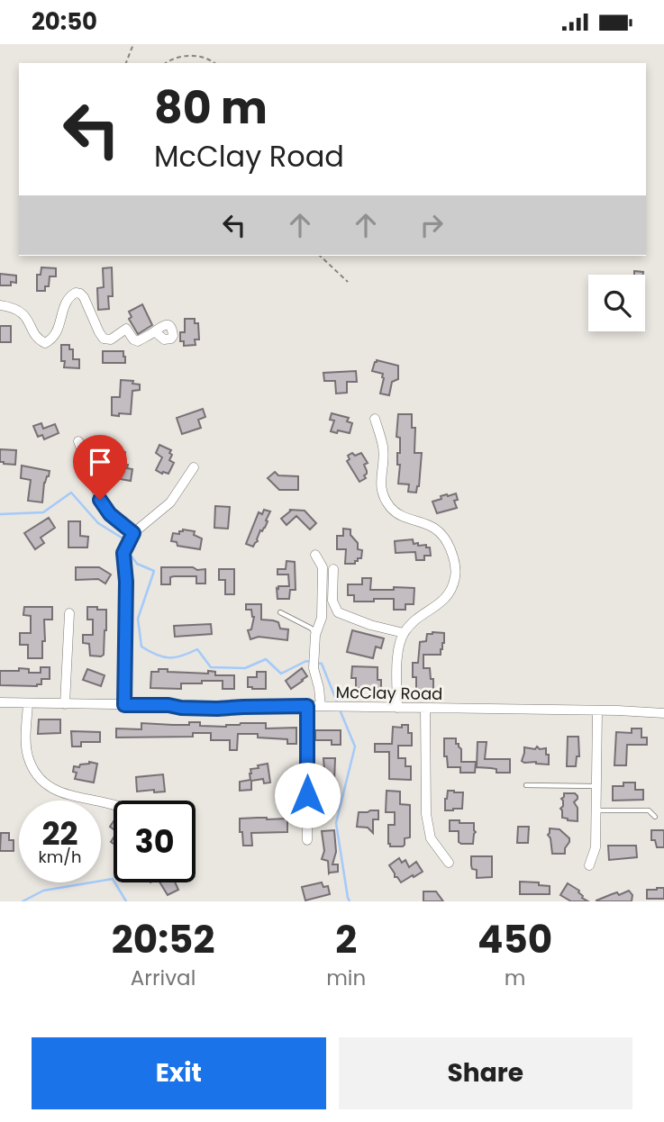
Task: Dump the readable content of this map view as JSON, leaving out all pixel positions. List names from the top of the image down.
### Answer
{
  "streets": {
    "street": ["McClay Road"]
  },
  "page": {
    "status": "20:50",
    "turn": ["80 m", "McClay Road"],
    "speed": "22 km/h",
    "limit": "30",
    "eta": [
      "20:52",
      "Arrival",
      "2",
      "min",
      "450",
      "m"
    ],
    "buttons": ["Exit", "Share"]
  }
}
